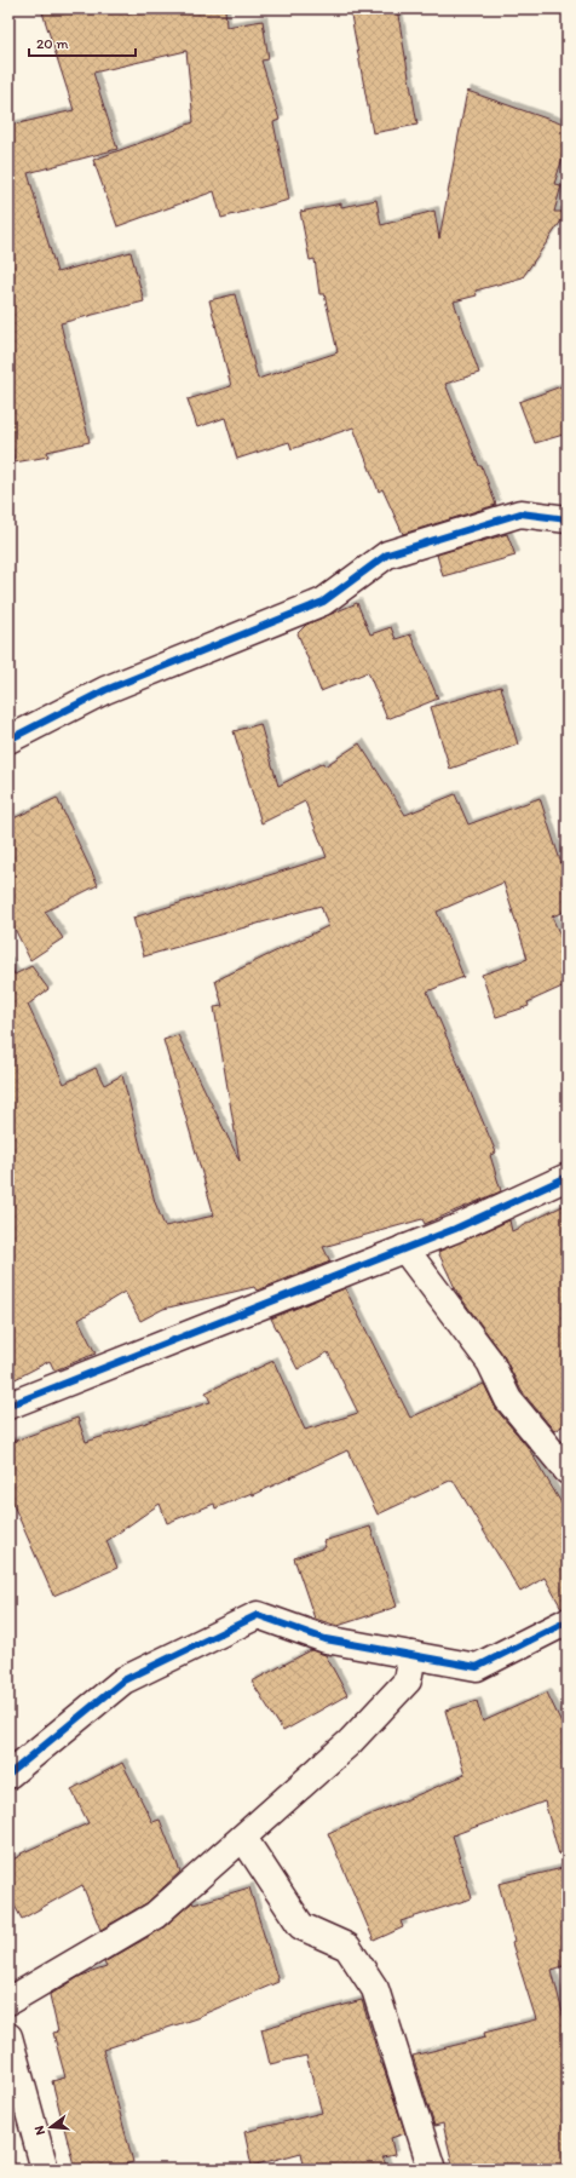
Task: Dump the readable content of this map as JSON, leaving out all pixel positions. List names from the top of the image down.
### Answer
{
  "scale_bar": "20 m",
  "north": "left"
}
